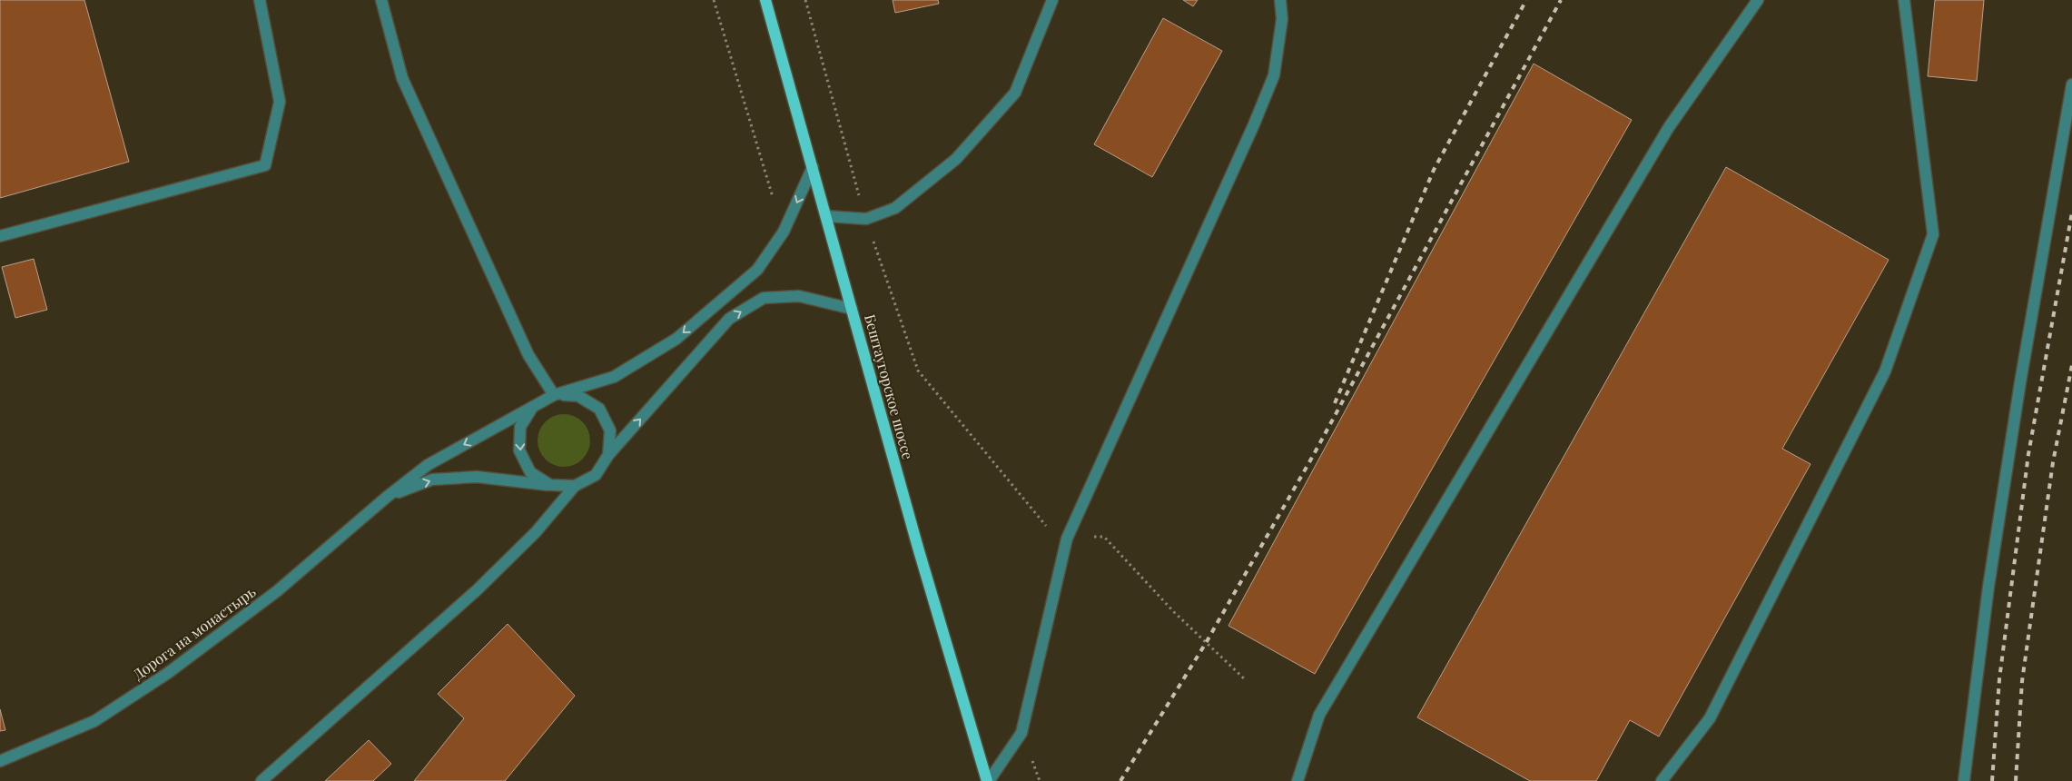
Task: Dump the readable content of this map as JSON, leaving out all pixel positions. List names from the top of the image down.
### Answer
{
  "streets": {
    "main road": ["Бештаугорское шоссе"],
    "street": ["Дорога на монастырь"]
  }
}
